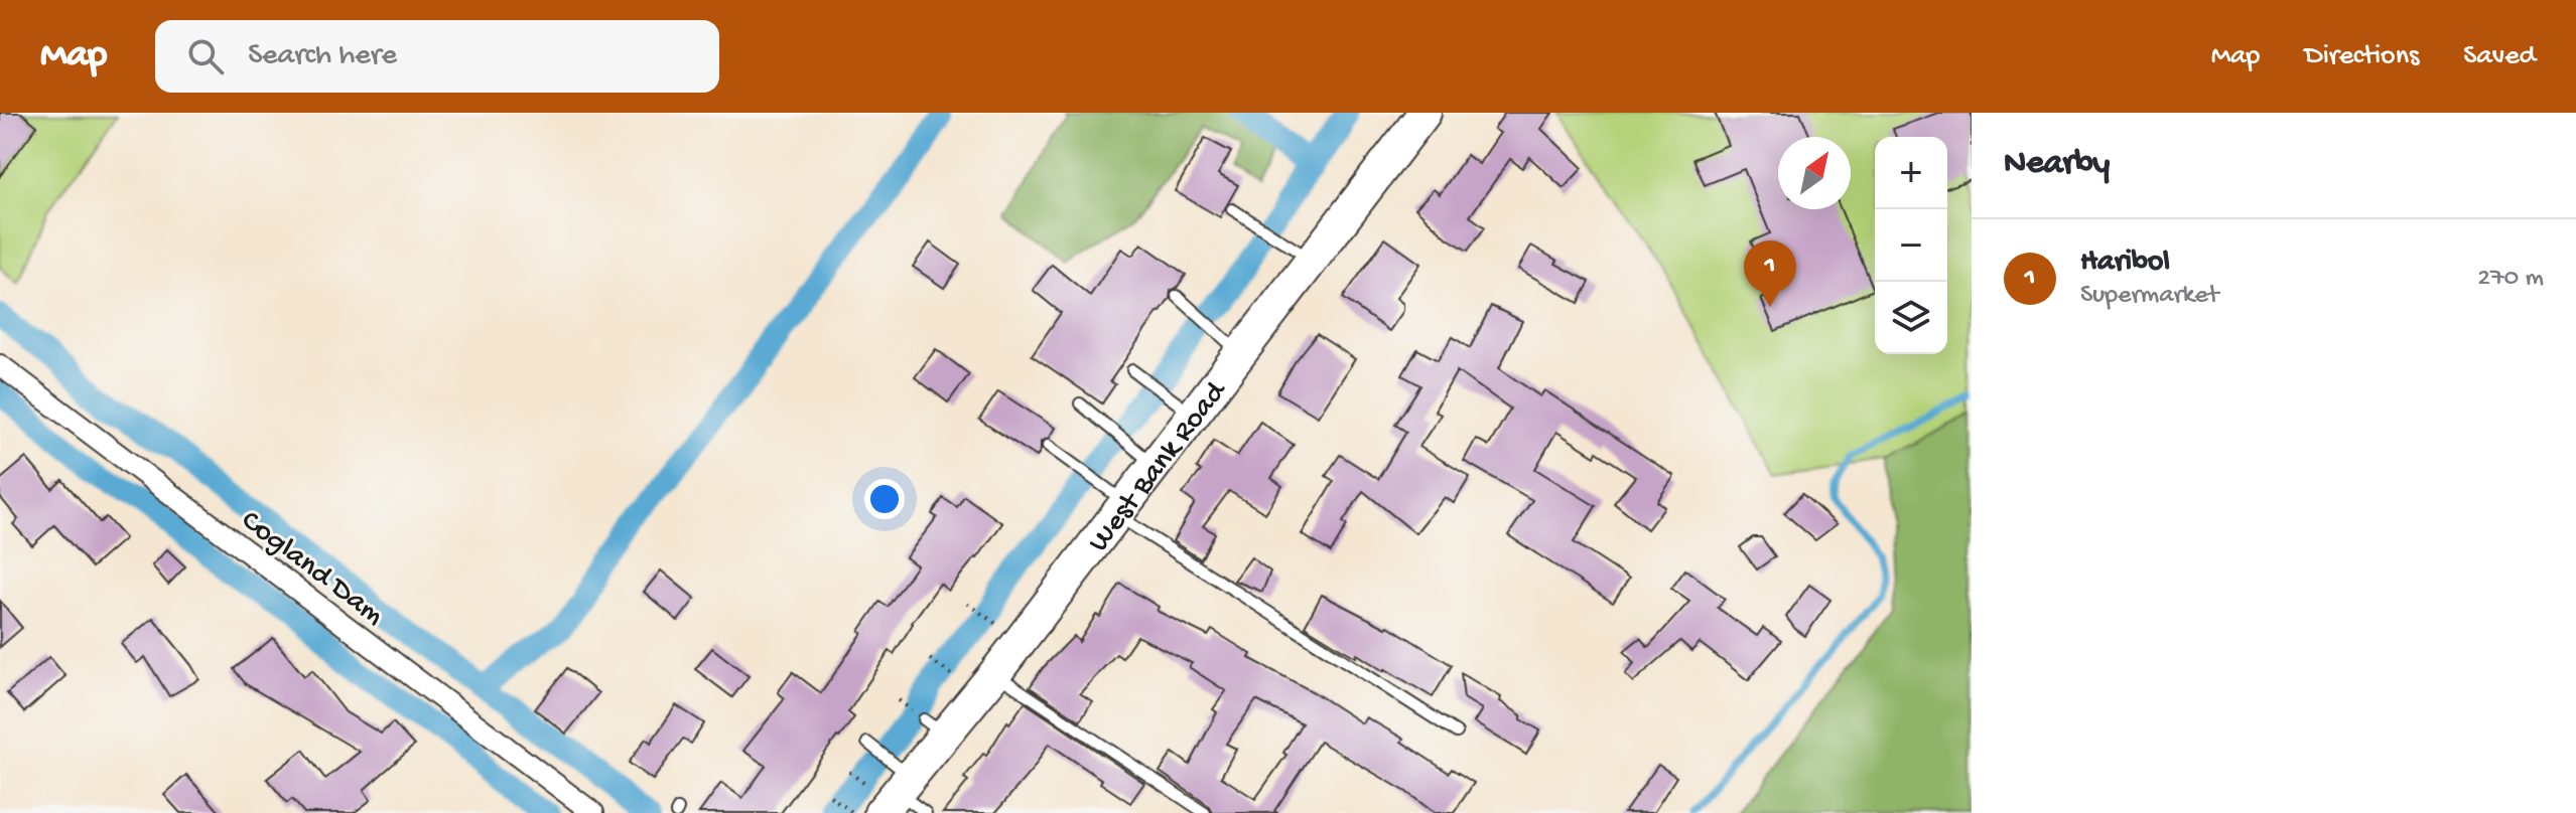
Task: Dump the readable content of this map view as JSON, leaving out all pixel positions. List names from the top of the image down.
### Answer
{
  "streets": {
    "main road": ["West Bank Road"],
    "street": ["Cogland Dam"]
  },
  "north": "top right",
  "page": {
    "header": "Map",
    "search": "Search here",
    "nav": ["Map", "Directions", "Saved"],
    "heading": "Nearby",
    "map_buttons": ["+", "−"],
    "list": [
      {
        "mark": "1",
        "name": "Haribol",
        "note": "Supermarket",
        "value": "270 m"
      }
    ],
    "pins": "1"
  }
}
